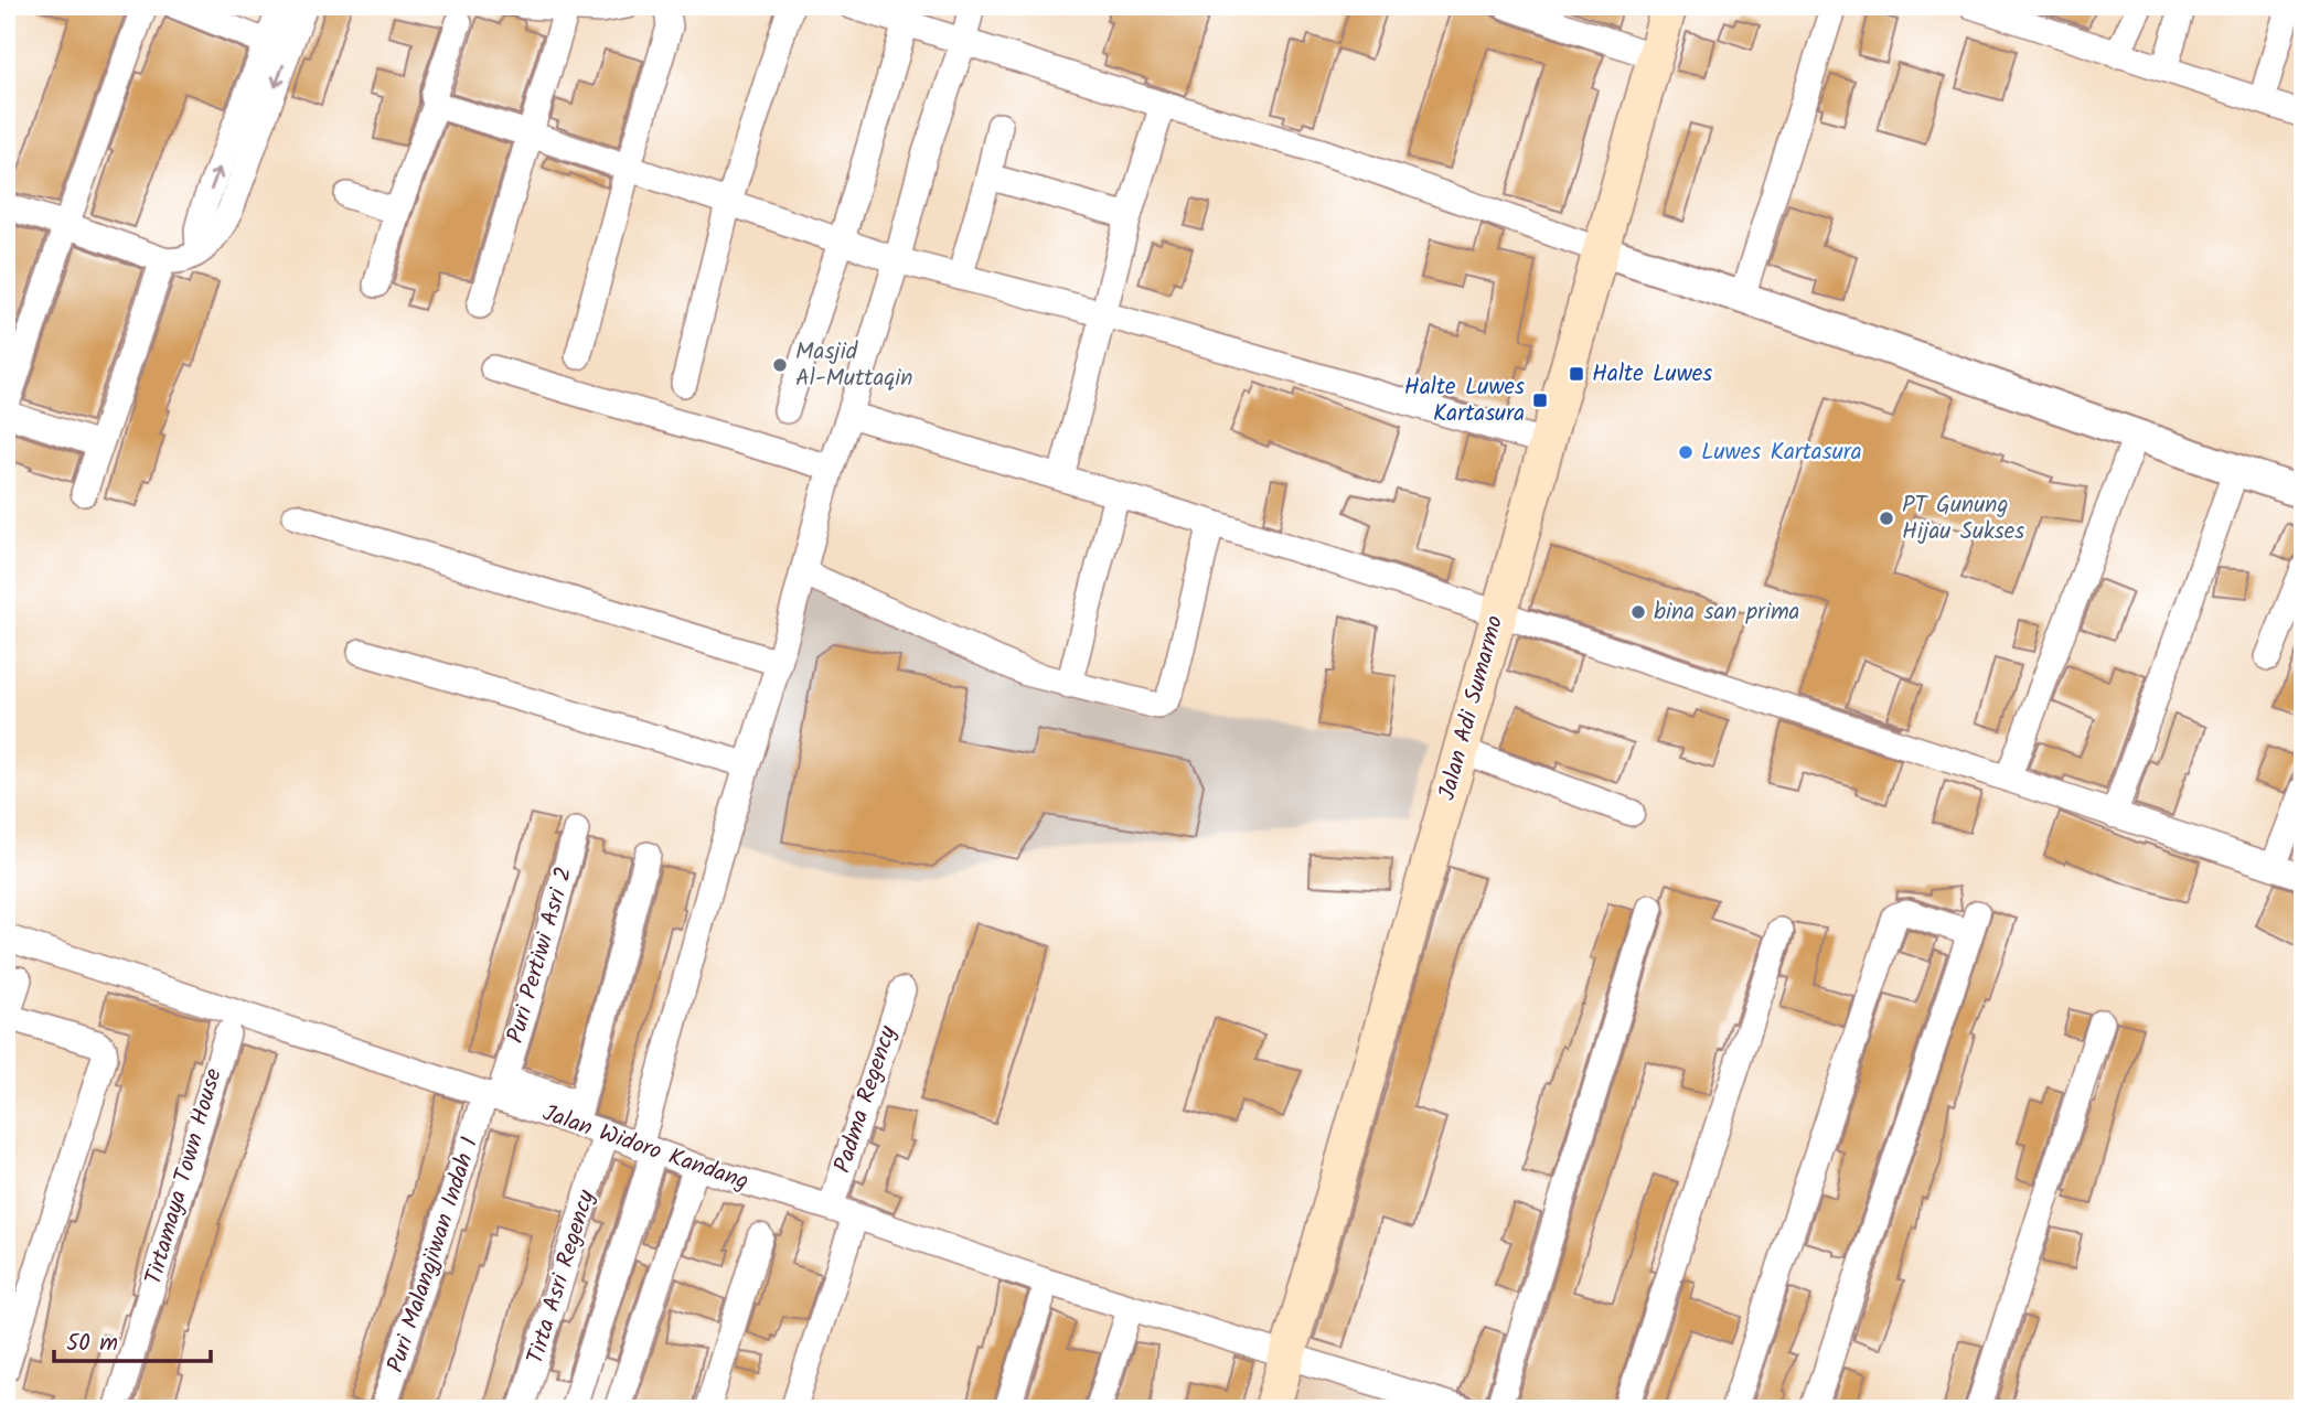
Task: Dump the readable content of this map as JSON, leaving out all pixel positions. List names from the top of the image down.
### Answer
{
  "streets": {
    "main road": ["Jalan Adi Sumarmo"],
    "street": [
      "Puri Pertiwi Asri 2",
      "Padma Regency",
      "Jalan Widoro Kandang",
      "Tirtamaya Town House",
      "Puri Malangjiwan Indah 1",
      "Tirta Asri Regency"
    ]
  },
  "crossings": [
    ["Jalan Adi Sumarmo", "Jalan Widoro Kandang"],
    ["Puri Pertiwi Asri 2", "Jalan Widoro Kandang"],
    ["Puri Pertiwi Asri 2", "Puri Malangjiwan Indah 1"],
    ["Padma Regency", "Jalan Widoro Kandang"],
    ["Jalan Widoro Kandang", "Puri Malangjiwan Indah 1"]
  ],
  "places": {
    "other": [
      "Masjid Al-Muttaqin",
      "Luwes Kartasura",
      "PT Gunung Hijau Sukses",
      "bina san prima"
    ],
    "transit": ["Halte Luwes", "Halte Luwes Kartasura"]
  },
  "scale_bar": "50 m"
}
